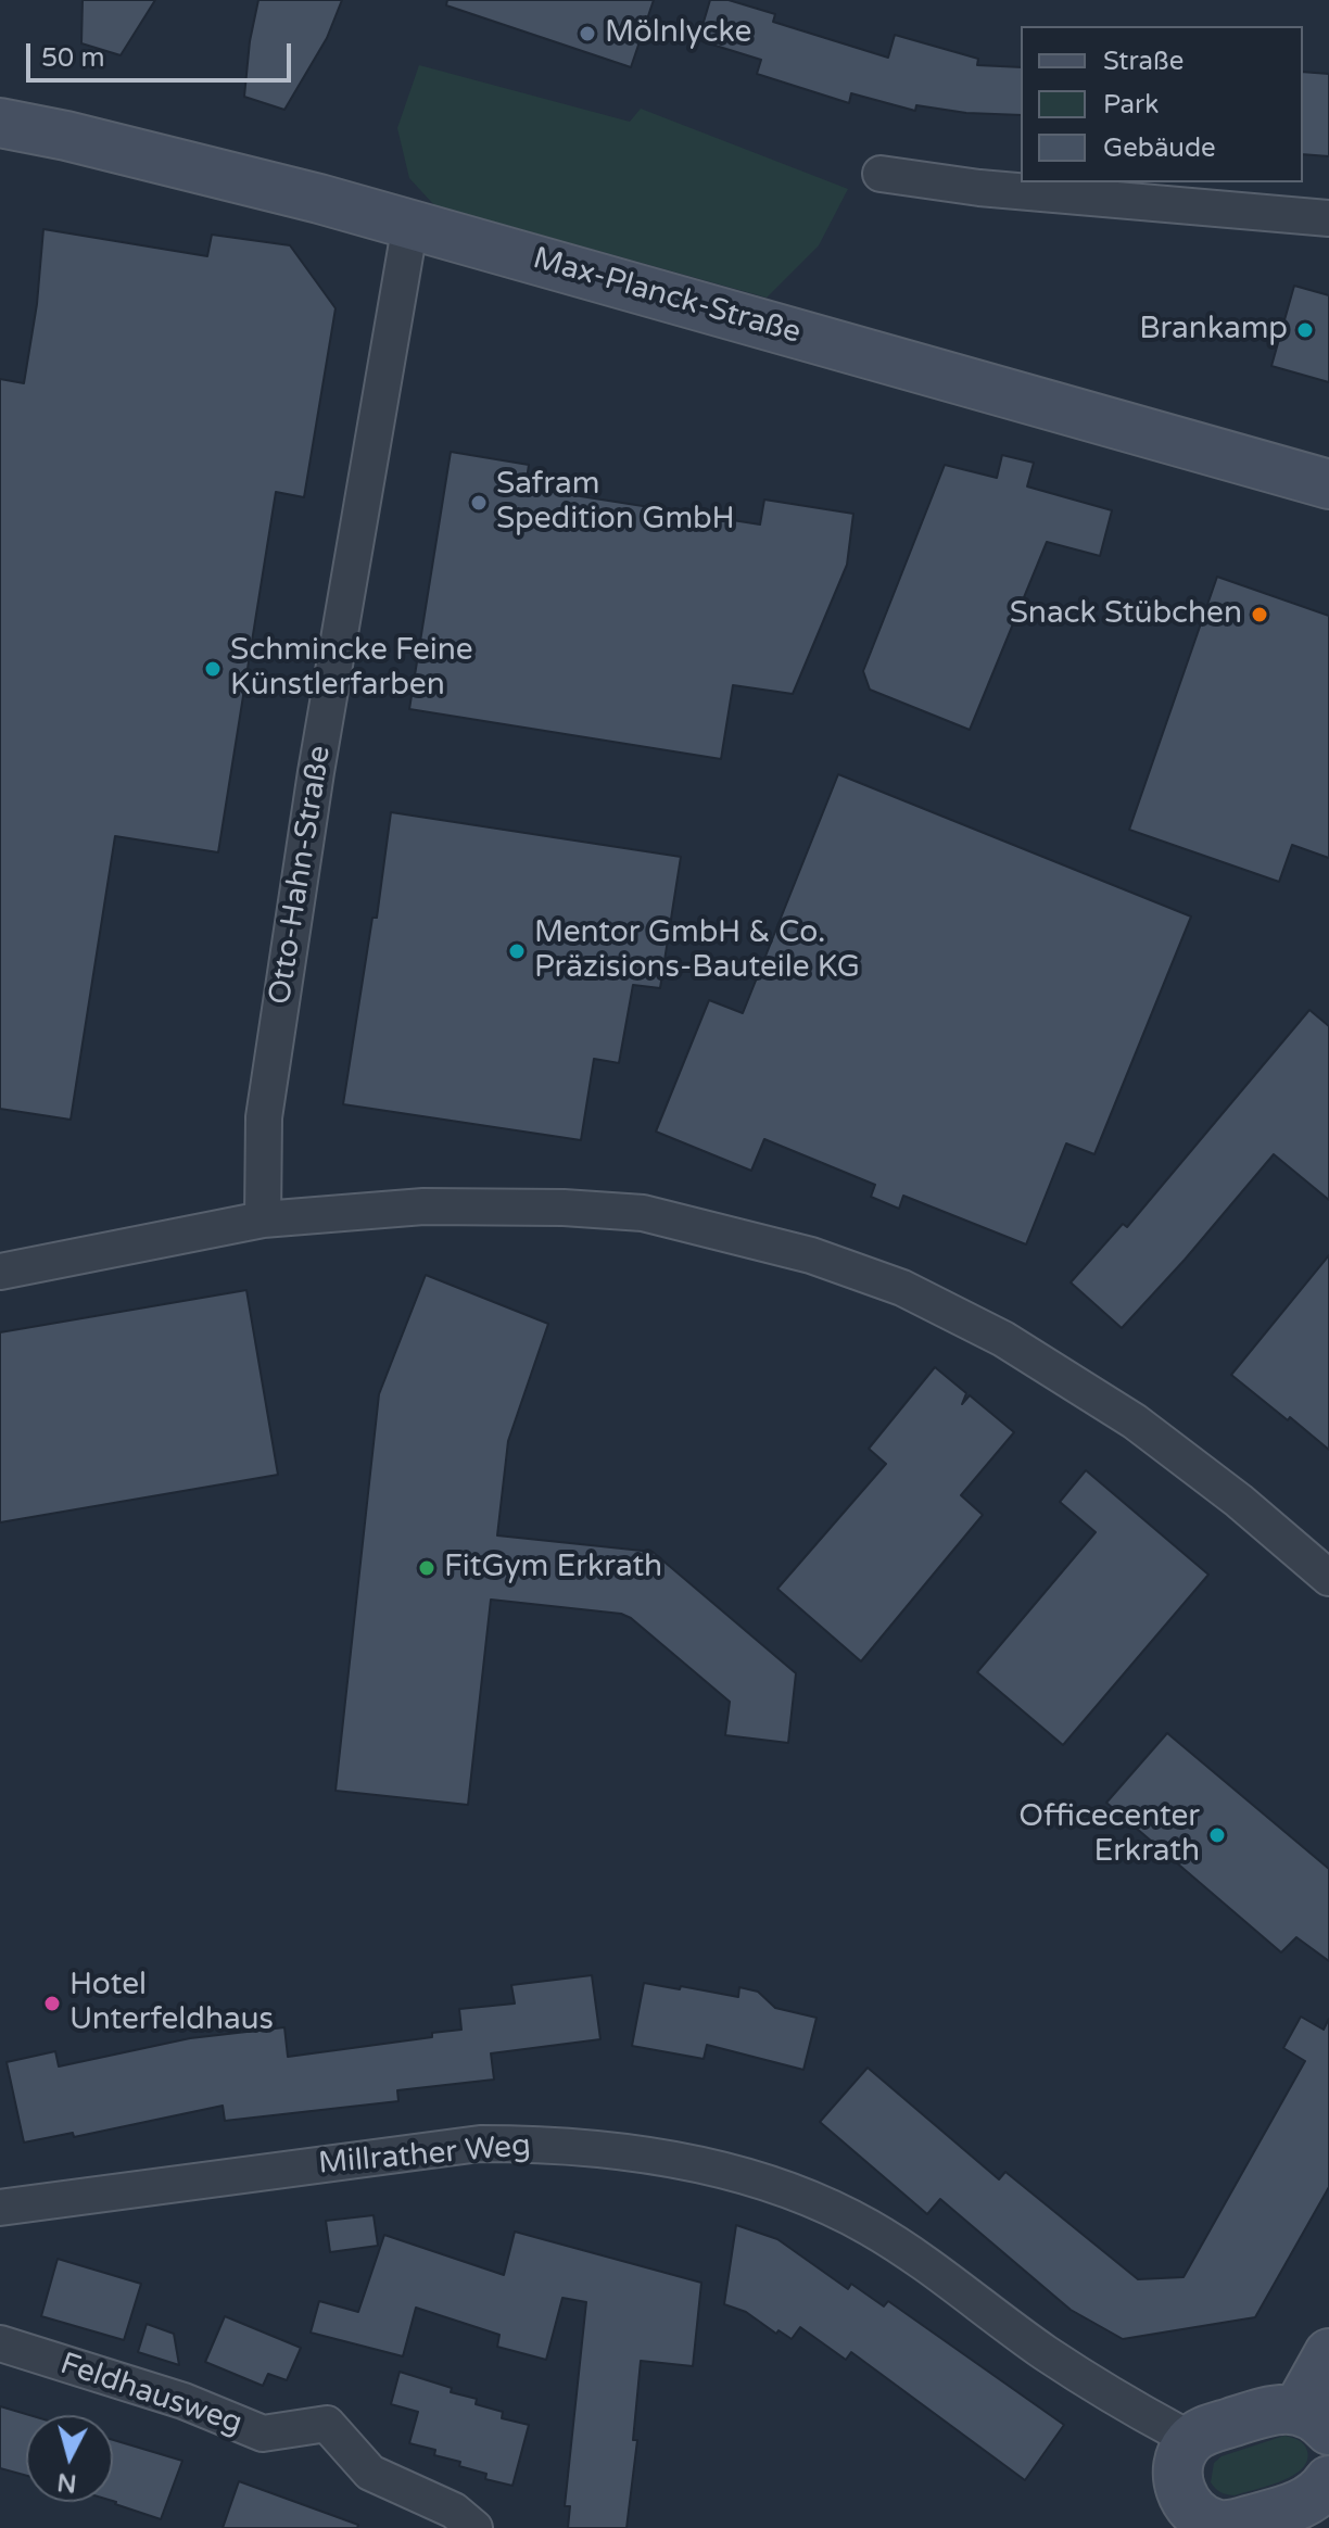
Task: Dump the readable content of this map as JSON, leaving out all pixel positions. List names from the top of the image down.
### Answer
{
  "streets": {
    "street": [
      "Max-Planck-Straße",
      "Otto-Hahn-Straße",
      "Millrather Weg",
      "Feldhausweg"
    ]
  },
  "crossings": [
    ["Max-Planck-Straße", "Otto-Hahn-Straße"]
  ],
  "places": [
    "Mölnlycke",
    "Brankamp",
    "Safram Spedition GmbH",
    "Snack Stübchen",
    "Schmincke Feine Künstlerfarben",
    "Mentor GmbH & Co. Präzisions-Bauteile KG",
    "FitGym Erkrath",
    "Officecenter Erkrath",
    "Hotel Unterfeldhaus"
  ],
  "legend": ["Straße", "Park", "Gebäude"],
  "scale_bar": "50 m",
  "north": "bottom"
}
